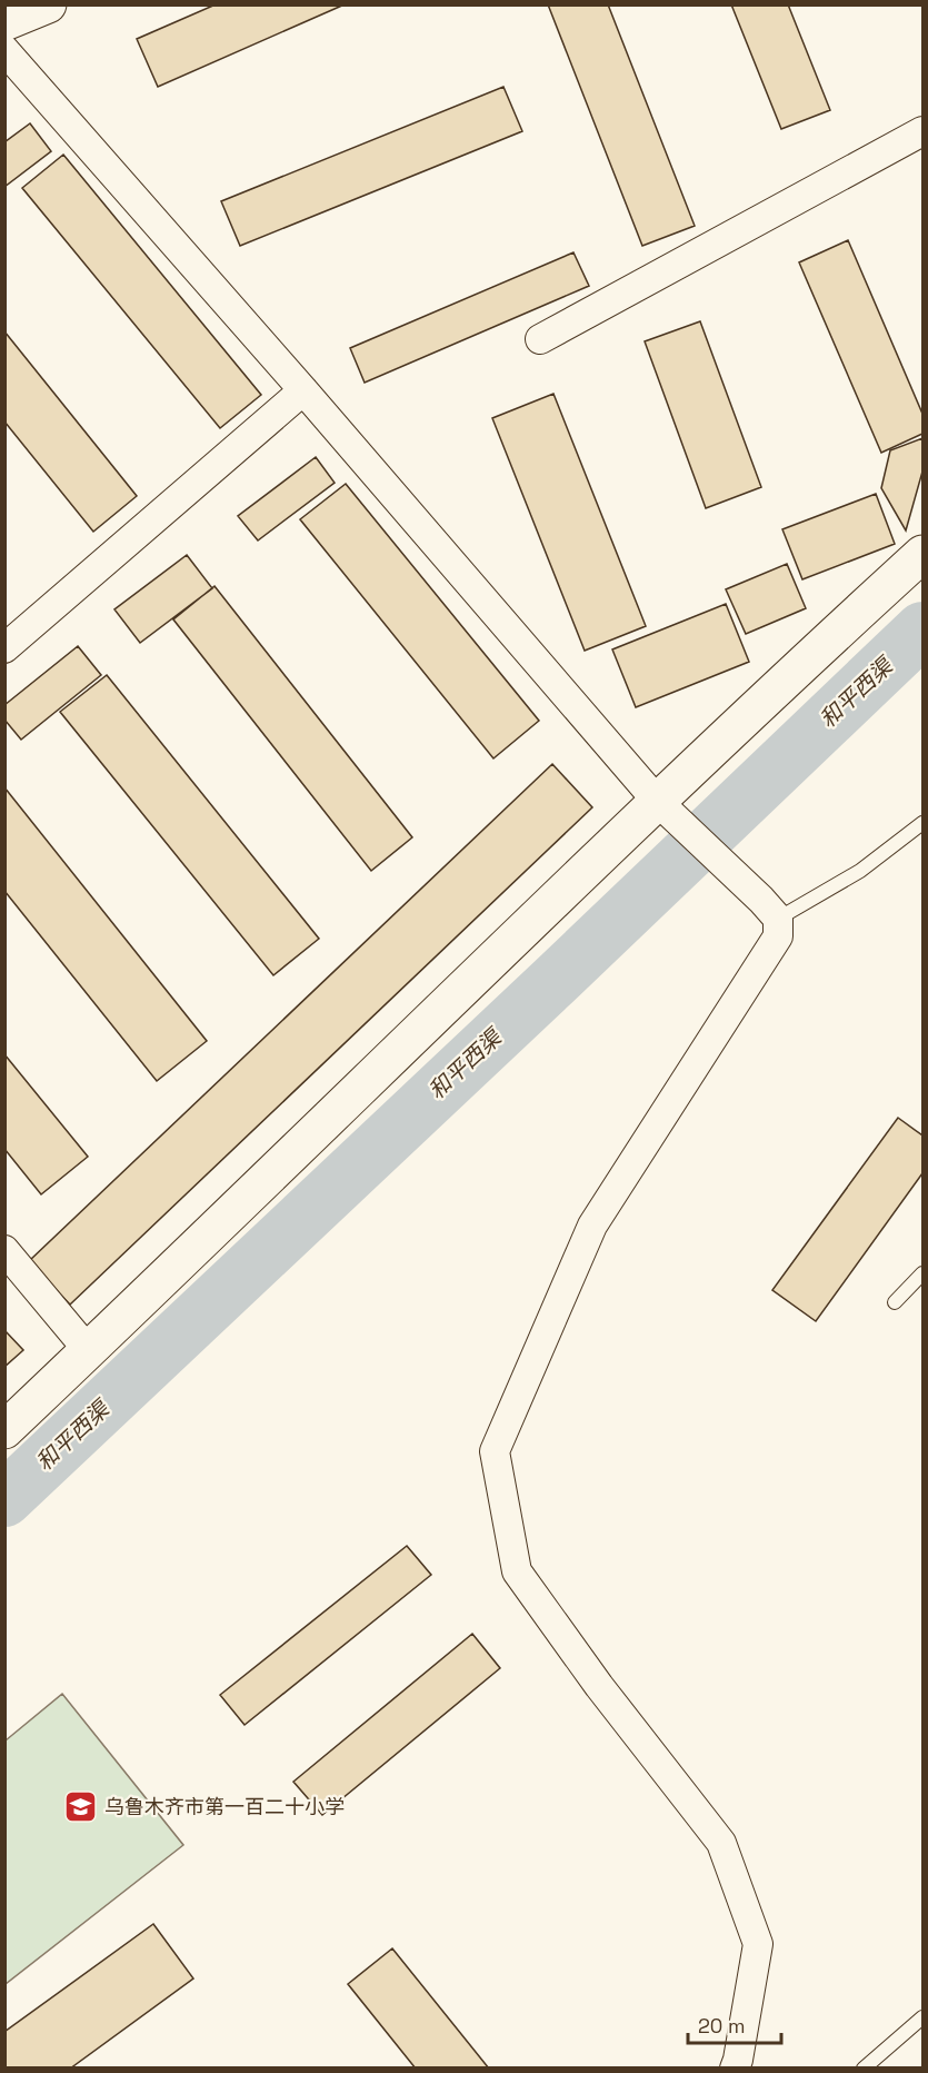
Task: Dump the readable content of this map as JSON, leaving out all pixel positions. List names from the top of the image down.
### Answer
{
  "water": ["和平西渠"],
  "places": {
    "school or university": ["乌鲁木齐市第一百二十小学"]
  },
  "scale_bar": "20 m"
}
